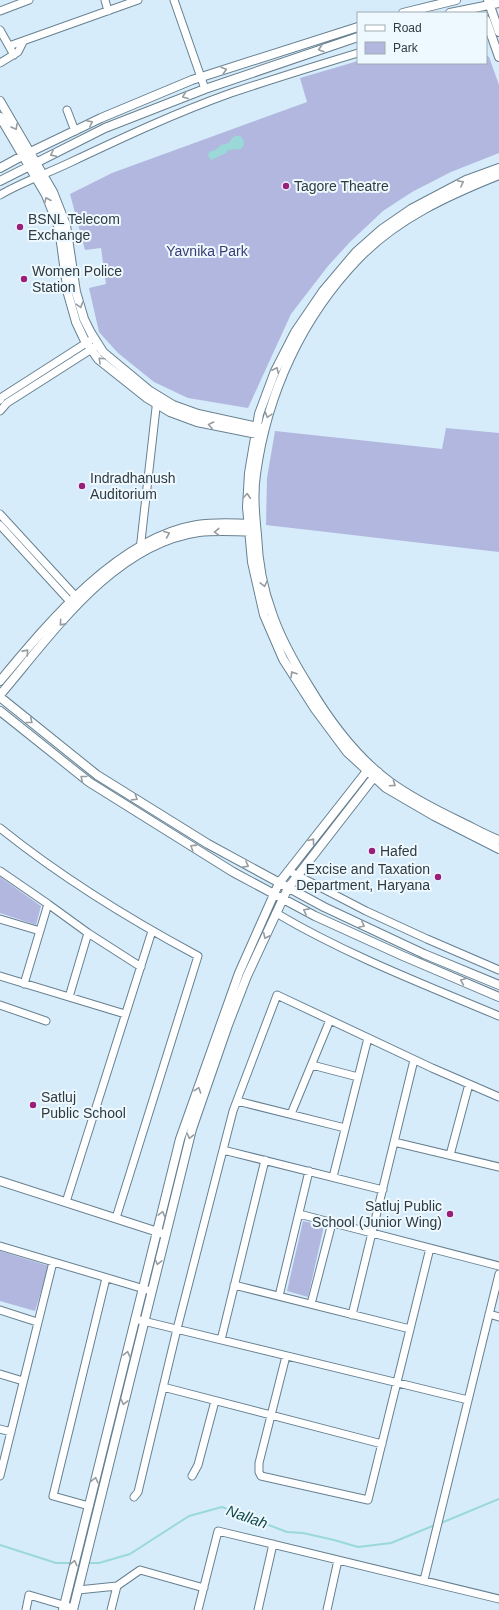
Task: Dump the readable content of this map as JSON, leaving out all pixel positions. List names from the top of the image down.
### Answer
{
  "water": ["Nallah"],
  "parks": ["Yavnika Park"],
  "places": [
    "Tagore Theatre",
    "BSNL Telecom Exchange",
    "Women Police Station",
    "Indradhanush Auditorium",
    "Hafed",
    "Excise and Taxation Department, Haryana",
    "Satluj Public School",
    "Satluj Public School (Junior Wing)"
  ],
  "legend": ["Road", "Park"]
}
